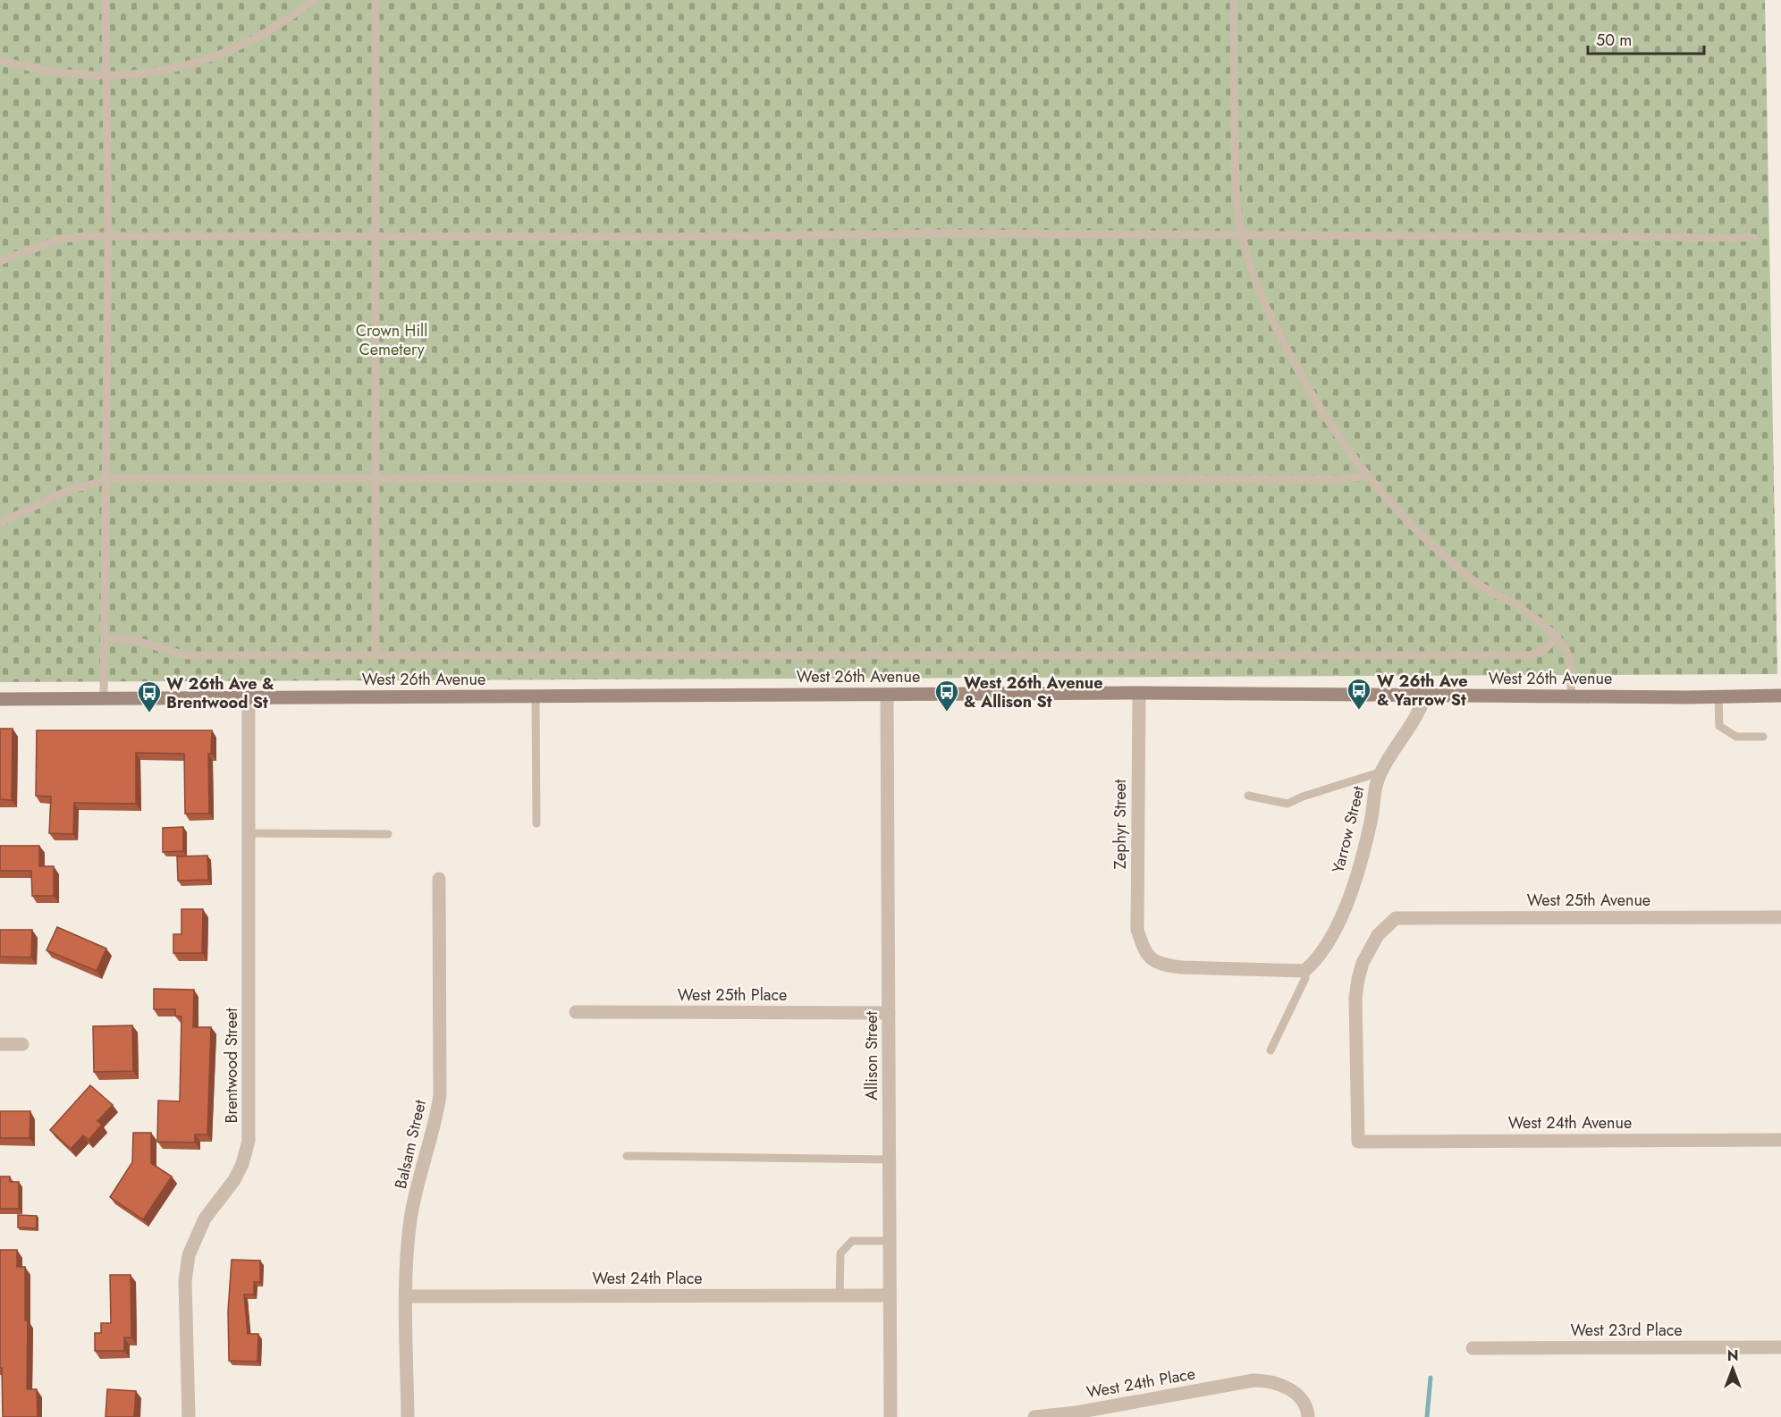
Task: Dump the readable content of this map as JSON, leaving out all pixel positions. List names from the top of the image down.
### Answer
{
  "streets": {
    "street": [
      "West 26th Avenue",
      "Zephyr Street",
      "Yarrow Street",
      "West 25th Avenue",
      "West 25th Place",
      "Allison Street",
      "Brentwood Street",
      "West 24th Avenue",
      "Balsam Street",
      "West 24th Place",
      "West 23rd Place"
    ]
  },
  "crossings": [
    ["West 26th Avenue", "Zephyr Street"],
    ["West 26th Avenue", "Yarrow Street"],
    ["West 26th Avenue", "Allison Street"],
    ["West 26th Avenue", "Brentwood Street"],
    ["Zephyr Street", "Yarrow Street"],
    ["West 25th Avenue", "West 24th Avenue"],
    ["West 25th Place", "Allison Street"],
    ["Allison Street", "West 24th Place"],
    ["Balsam Street", "West 24th Place"]
  ],
  "parks": ["Crown Hill Cemetery"],
  "places": {
    "bus stop": ["W 26th Ave & Yarrow St", "West 26th Avenue & Allison St", "W 26th Ave & Brentwood St"]
  },
  "scale_bar": "50 m",
  "north": "top"
}
